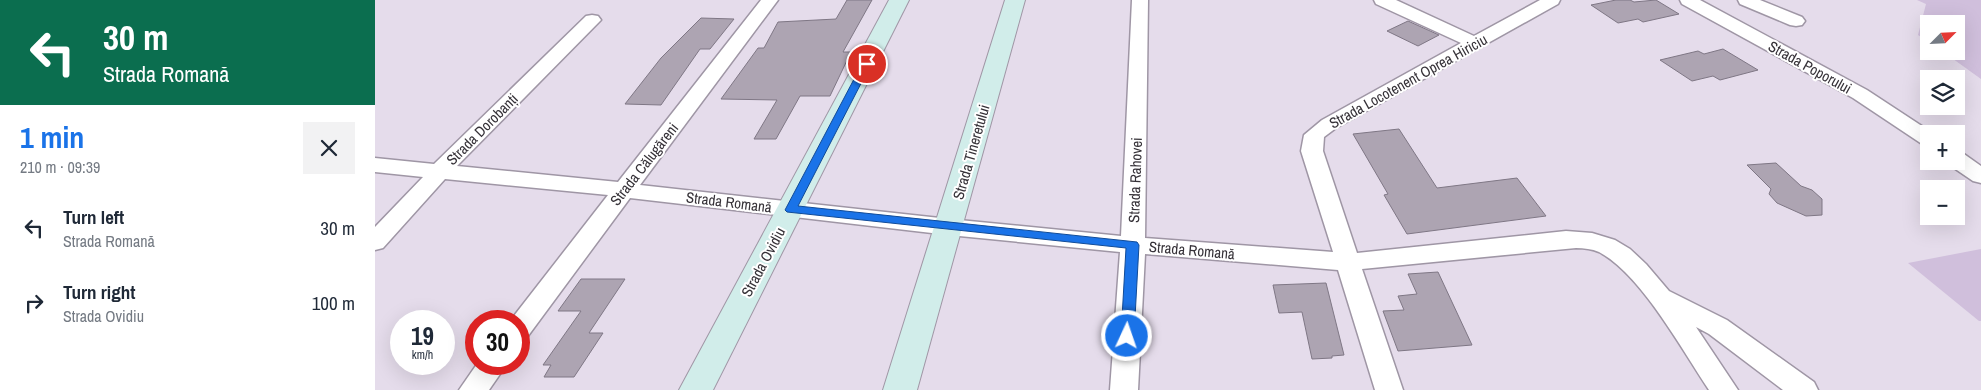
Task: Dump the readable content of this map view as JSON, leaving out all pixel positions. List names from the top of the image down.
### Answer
{
  "streets": {
    "main road": ["Strada Tineretului", "Strada Ovidiu"],
    "street": [
      "Strada Poporului",
      "Strada Locotenent Oprea Hiriciu",
      "Strada Dorobanți",
      "Strada Călugăreni",
      "Strada Rahovei",
      "Strada Romană"
    ]
  },
  "crossings": [
    ["Strada Locotenent Oprea Hiriciu", "Strada Romană"],
    ["Strada Dorobanți", "Strada Romană"],
    ["Strada Tineretului", "Strada Romană"],
    ["Strada Călugăreni", "Strada Romană"],
    ["Strada Rahovei", "Strada Romană"],
    ["Strada Romană", "Strada Ovidiu"]
  ],
  "north": "top right",
  "page": {
    "turn": ["30 m", "Strada Romană"],
    "map_buttons": ["+", "−"],
    "heading": ["1 min", "210 m · 09:39"],
    "list": [
      {
        "name": "Turn left",
        "note": "Strada Romană",
        "value": "30 m"
      },
      {
        "name": "Turn right",
        "note": "Strada Ovidiu",
        "value": "100 m"
      }
    ],
    "speed": "19 km/h",
    "limit": "30"
  }
}
